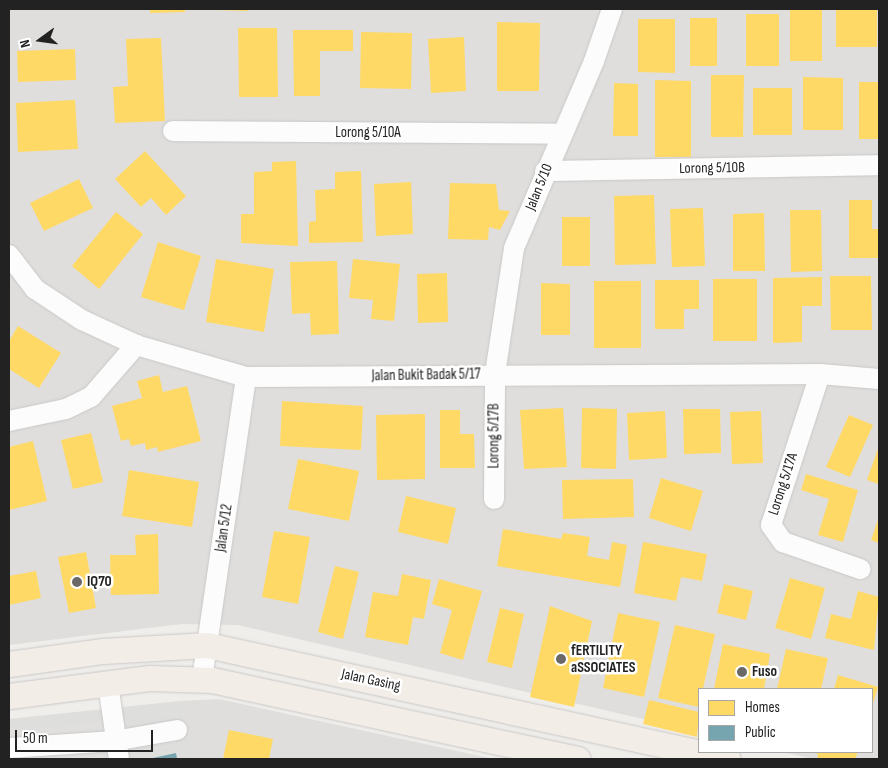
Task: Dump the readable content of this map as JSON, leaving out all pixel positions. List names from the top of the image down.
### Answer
{
  "streets": {
    "main road": ["Jalan Gasing"],
    "street": [
      "Lorong 5/10A",
      "Lorong 5/10B",
      "Jalan 5/10",
      "Jalan Bukit Badak 5/17",
      "Lorong 5/17B",
      "Lorong 5/17A",
      "Jalan 5/12"
    ]
  },
  "crossings": [
    ["Lorong 5/10A", "Jalan 5/10"],
    ["Lorong 5/10B", "Jalan 5/10"],
    ["Jalan 5/10", "Jalan Bukit Badak 5/17"],
    ["Jalan 5/10", "Lorong 5/17B"],
    ["Jalan Bukit Badak 5/17", "Lorong 5/17B"],
    ["Jalan Bukit Badak 5/17", "Lorong 5/17A"],
    ["Jalan Bukit Badak 5/17", "Jalan 5/12"],
    ["Jalan 5/12", "Jalan Gasing"]
  ],
  "places": ["IQ70", "fERTILITY aSSOCIATES", "Fuso"],
  "legend": ["Homes", "Public"],
  "scale_bar": "50 m",
  "north": "left"
}
